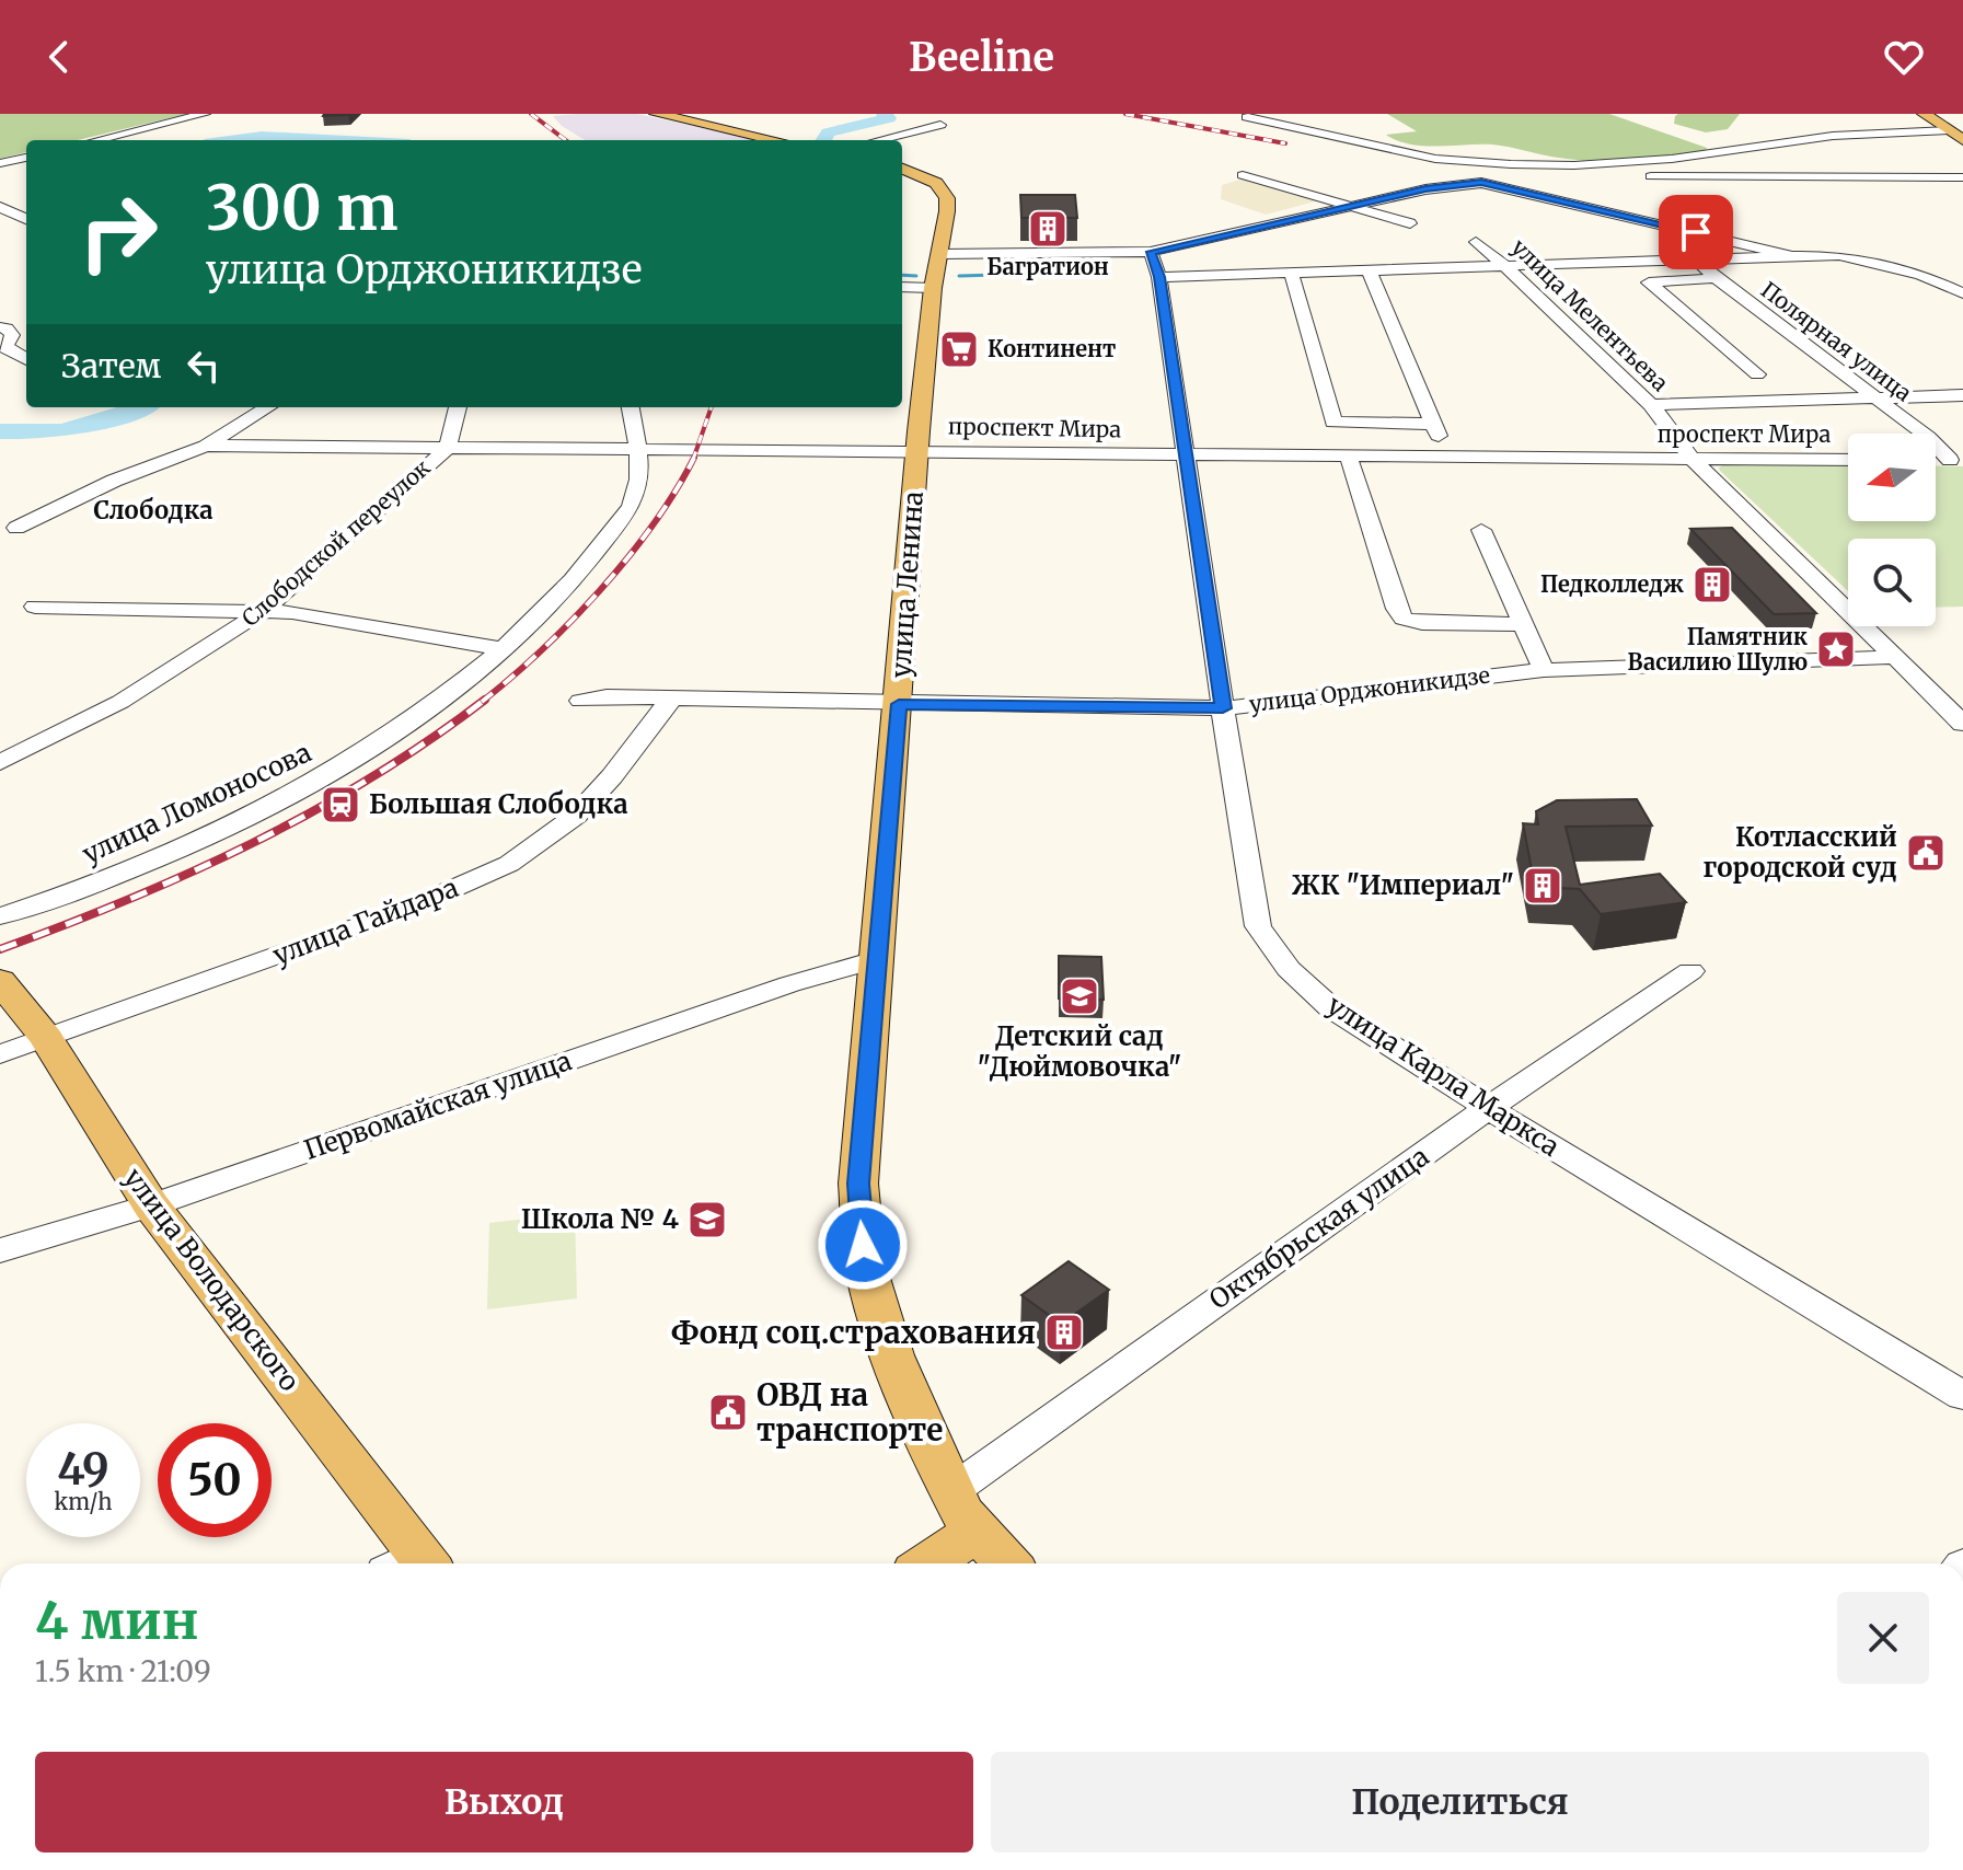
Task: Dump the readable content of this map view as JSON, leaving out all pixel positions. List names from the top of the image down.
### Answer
{
  "streets": {
    "main road": ["улица Ленина", "улица Володарского"],
    "street": [
      "улица Мелентьева",
      "Полярная улица",
      "проспект Мира",
      "Слободской переулок",
      "улица Орджоникидзе",
      "улица Ломоносова",
      "улица Гайдара",
      "улица Карла Маркса",
      "Первомайская улица",
      "Октябрьская улица"
    ]
  },
  "crossings": [
    ["улица Мелентьева", "проспект Мира"],
    ["улица Мелентьева", "улица Орджоникидзе"],
    ["проспект Мира", "Слободской переулок"],
    ["проспект Мира", "улица Ленина"],
    ["проспект Мира", "улица Ломоносова"],
    ["проспект Мира", "улица Карла Маркса"],
    ["улица Ленина", "улица Орджоникидзе"],
    ["улица Ленина", "Первомайская улица"],
    ["улица Ленина", "Октябрьская улица"],
    ["улица Орджоникидзе", "улица Гайдара"],
    ["улица Орджоникидзе", "улица Карла Маркса"],
    ["улица Гайдара", "улица Володарского"],
    ["улица Карла Маркса", "Октябрьская улица"],
    ["Первомайская улица", "улица Володарского"]
  ],
  "districts": ["Слободка"],
  "places": {
    "building": [
      "Багратион",
      "Педколледж",
      "ЖК \"Империал\"",
      "Фонд соц.страхования"
    ],
    "supermarket": ["Континент"],
    "place": ["Памятник Василию Шулю"],
    "station": ["Большая Слободка"],
    "public building": ["Котласский городской суд", "ОВД на транспорте"],
    "school or university": ["Детский сад \"Дюймовочка\"", "Школа № 4"]
  },
  "north": "left",
  "page": {
    "header": "Beeline",
    "turn": ["300 m", "улица Орджоникидзе"],
    "then": "Затем",
    "speed": "49 km/h",
    "limit": "50",
    "heading": ["4 мин", "1.5 km · 21:09"],
    "buttons": ["Выход", "Поделиться"]
  }
}
